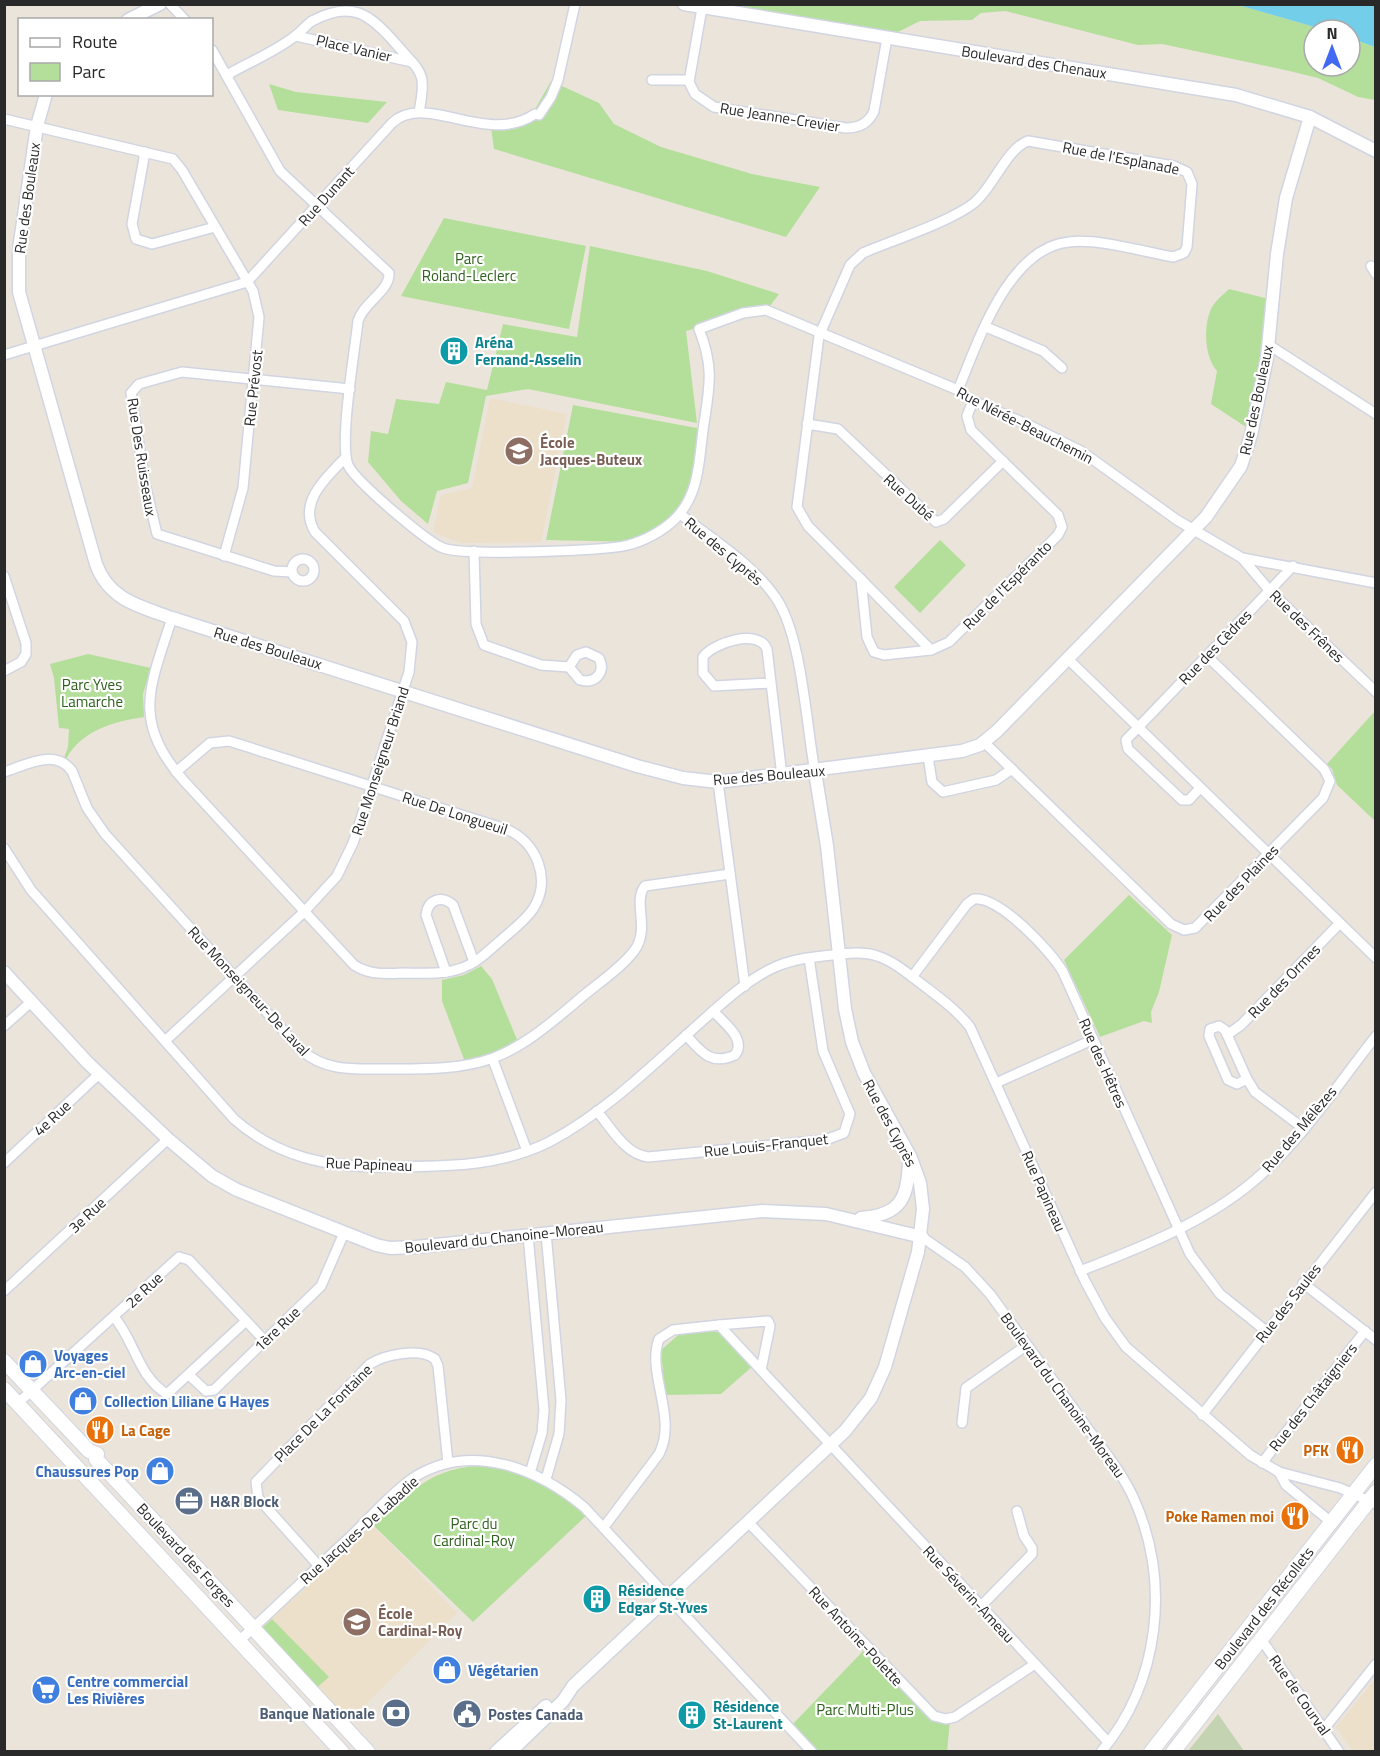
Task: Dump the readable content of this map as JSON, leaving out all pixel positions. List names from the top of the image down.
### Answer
{
  "streets": {
    "main road": ["Boulevard des Forges", "Boulevard des Récollets"],
    "street": [
      "Place Vanier",
      "Boulevard des Chenaux",
      "Rue Jeanne-Crevier",
      "Rue de l'Esplanade",
      "Rue Dunant",
      "Rue des Bouleaux",
      "Rue Prévost",
      "Rue Nérée-Beauchemin",
      "Rue Des Ruisseaux",
      "Rue Dubé",
      "Rue des Cyprès",
      "Rue de l'Espéranto",
      "Rue des Frênes",
      "Rue des Cèdres",
      "Rue Monseigneur Briand",
      "Rue De Longueuil",
      "Rue des Plaines",
      "Rue des Ormes",
      "Rue Monseigneur-De Laval",
      "Rue des Hêtres",
      "4e Rue",
      "Rue des Mélèzes",
      "Rue Louis-Franquet",
      "Rue Papineau",
      "3e Rue",
      "Boulevard du Chanoine-Moreau",
      "2e Rue",
      "Rue des Saules",
      "1ère Rue",
      "Rue des Châtaigniers",
      "Place De La Fontaine",
      "Rue Jacques-De Labadie",
      "Rue Séverin-Ameau",
      "Rue Antoine-Polette",
      "Rue de Courval"
    ]
  },
  "crossings": [
    ["Place Vanier", "Rue Dunant"],
    ["Boulevard des Chenaux", "Rue Jeanne-Crevier"],
    ["Boulevard des Chenaux", "Rue des Bouleaux"],
    ["Rue de l'Esplanade", "Rue Nérée-Beauchemin"],
    ["Rue Dunant", "Rue Prévost"],
    ["Rue des Bouleaux", "Rue Prévost"],
    ["Rue des Bouleaux", "Rue Nérée-Beauchemin"],
    ["Rue des Bouleaux", "Rue des Cyprès"],
    ["Rue des Bouleaux", "Rue Monseigneur Briand"],
    ["Rue des Bouleaux", "Rue De Longueuil"],
    ["Rue des Bouleaux", "Rue des Plaines"],
    ["Rue Prévost", "Rue Des Ruisseaux"],
    ["Rue Nérée-Beauchemin", "Rue des Cyprès"],
    ["Rue Nérée-Beauchemin", "Rue de l'Espéranto"],
    ["Rue Nérée-Beauchemin", "Rue des Frênes"],
    ["Rue Nérée-Beauchemin", "Rue des Cèdres"],
    ["Rue Dubé", "Rue de l'Espéranto"],
    ["Rue des Cyprès", "Rue Papineau"],
    ["Rue des Cyprès", "Boulevard du Chanoine-Moreau"],
    ["Rue des Cyprès", "Rue Jacques-De Labadie"],
    ["Rue des Cyprès", "Rue Séverin-Ameau"],
    ["Rue des Cyprès", "Rue Antoine-Polette"],
    ["Rue des Frênes", "Rue des Cèdres"],
    ["Rue des Cèdres", "Rue des Plaines"],
    ["Rue Monseigneur Briand", "Rue De Longueuil"],
    ["Rue Monseigneur Briand", "Rue Monseigneur-De Laval"],
    ["Rue Monseigneur Briand", "Rue Papineau"],
    ["Rue des Hêtres", "Rue des Mélèzes"],
    ["Rue des Hêtres", "Rue Papineau"],
    ["Rue des Hêtres", "Rue des Saules"],
    ["4e Rue", "Boulevard du Chanoine-Moreau"],
    ["Rue des Mélèzes", "Rue Papineau"],
    ["Rue Louis-Franquet", "Rue Papineau"],
    ["Rue Papineau", "Rue des Saules"],
    ["Rue Papineau", "Rue des Châtaigniers"],
    ["Rue Papineau", "Boulevard des Récollets"],
    ["3e Rue", "Boulevard du Chanoine-Moreau"],
    ["Boulevard du Chanoine-Moreau", "1ère Rue"],
    ["Boulevard du Chanoine-Moreau", "Rue Séverin-Ameau"],
    ["2e Rue", "1ère Rue"],
    ["2e Rue", "Boulevard des Forges"],
    ["Place De La Fontaine", "Rue Jacques-De Labadie"],
    ["Rue Jacques-De Labadie", "Boulevard des Forges"],
    ["Rue Séverin-Ameau", "Rue Antoine-Polette"],
    ["Boulevard des Récollets", "Rue de Courval"]
  ],
  "parks": [
    "Parc Roland-Leclerc",
    "Parc Yves Lamarche",
    "Parc du Cardinal-Roy",
    "Parc Multi-Plus"
  ],
  "places": {
    "building": ["Aréna Fernand-Asselin", "Résidence Edgar St-Yves", "Résidence St-Laurent"],
    "school or university": ["École Jacques-Buteux", "École Cardinal-Roy"],
    "shop": [
      "Voyages Arc-en-ciel",
      "Collection Liliane G Hayes",
      "Chaussures Pop",
      "Végétarien"
    ],
    "restaurant": ["La Cage", "PFK", "Poke Ramen moi"],
    "office": ["H&R Block"],
    "supermarket": ["Centre commercial Les Rivières"],
    "bank": ["Banque Nationale"],
    "public building": ["Postes Canada"]
  },
  "legend": ["Route", "Parc"],
  "north": "top"
}
